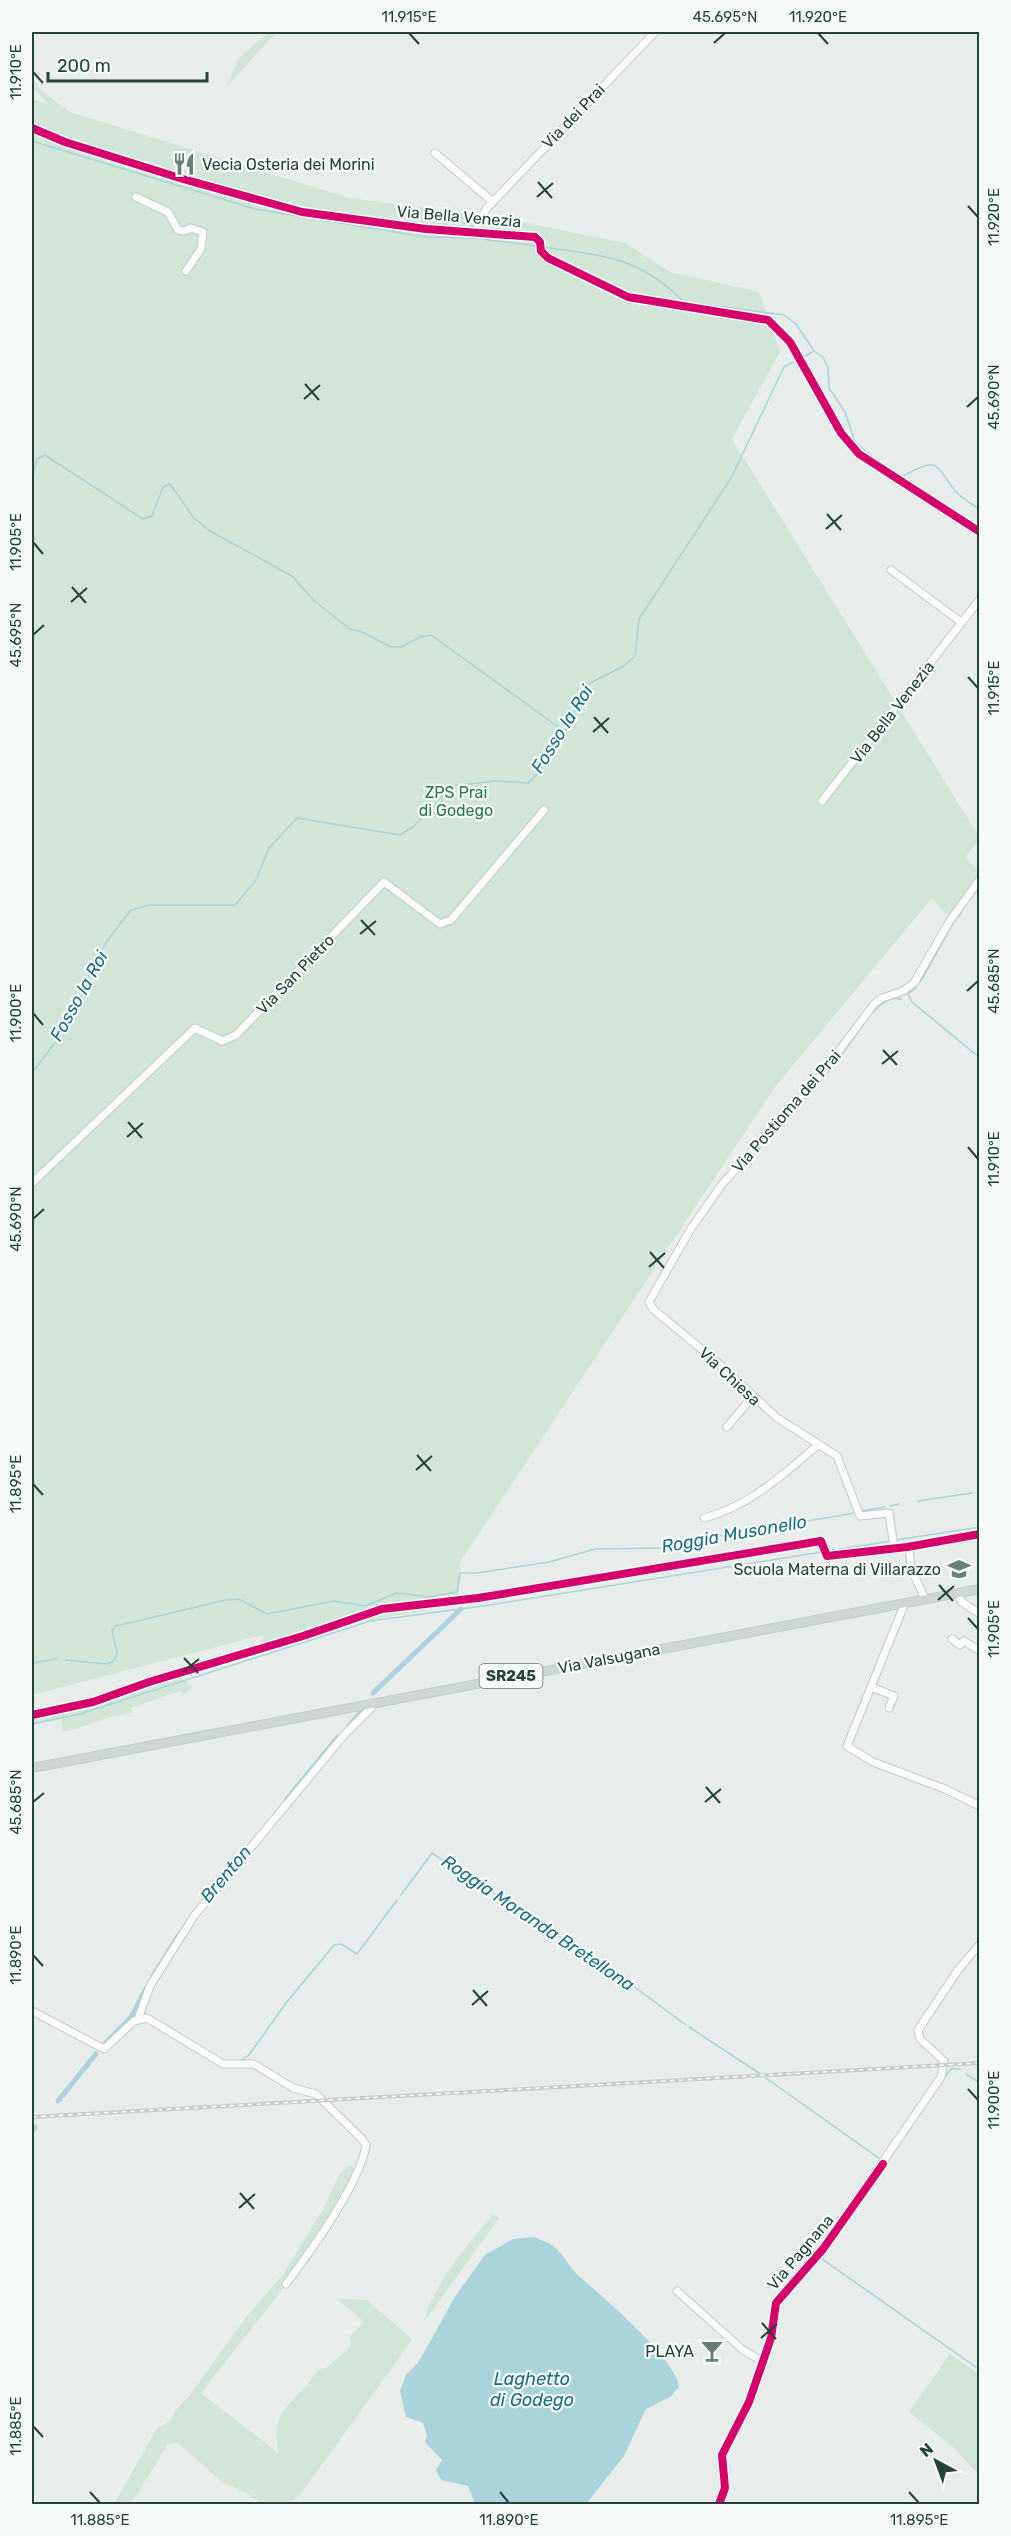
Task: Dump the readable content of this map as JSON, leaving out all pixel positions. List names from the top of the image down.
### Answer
{
  "streets": {
    "main road": ["Via Valsugana", "SR245"],
    "street": [
      "Via dei Prai",
      "Via Bella Venezia",
      "Via San Pietro",
      "Via Postioma dei Prai",
      "Via Chiesa",
      "Via Pagnana"
    ]
  },
  "crossings": [
    ["Via dei Prai", "Via Bella Venezia"],
    ["Via Postioma dei Prai", "Via Chiesa"],
    ["Via Chiesa", "Via Valsugana"]
  ],
  "water": [
    "Fosso la Roi",
    "Roggia Musonello",
    "Brenton",
    "Roggia Moranda Bretellona",
    "Laghetto di Godego"
  ],
  "parks": ["ZPS Prai di Godego"],
  "places": {
    "restaurant": ["Vecia Osteria dei Morini"],
    "school or university": ["Scuola Materna di Villarazzo"],
    "bar": ["PLAYA"]
  },
  "scale_bar": "200 m",
  "north": "top left",
  "coordinates": [
    "11.915°E",
    "45.695°N",
    "11.920°E",
    "11.910°E",
    "45.690°N",
    "11.905°E",
    "45.685°N",
    "11.900°E",
    "11.895°E",
    "11.890°E",
    "11.885°E"
  ]
}
